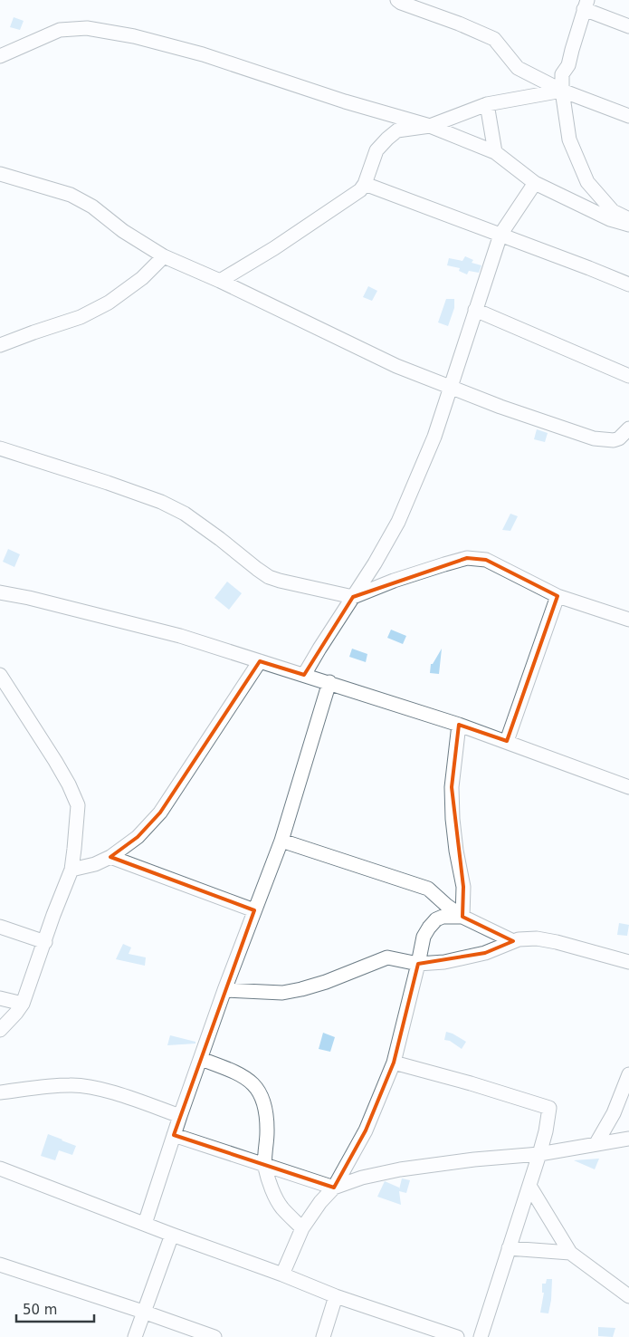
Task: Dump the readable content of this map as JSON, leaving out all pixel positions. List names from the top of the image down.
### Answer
{
  "scale_bar": "50 m"
}
